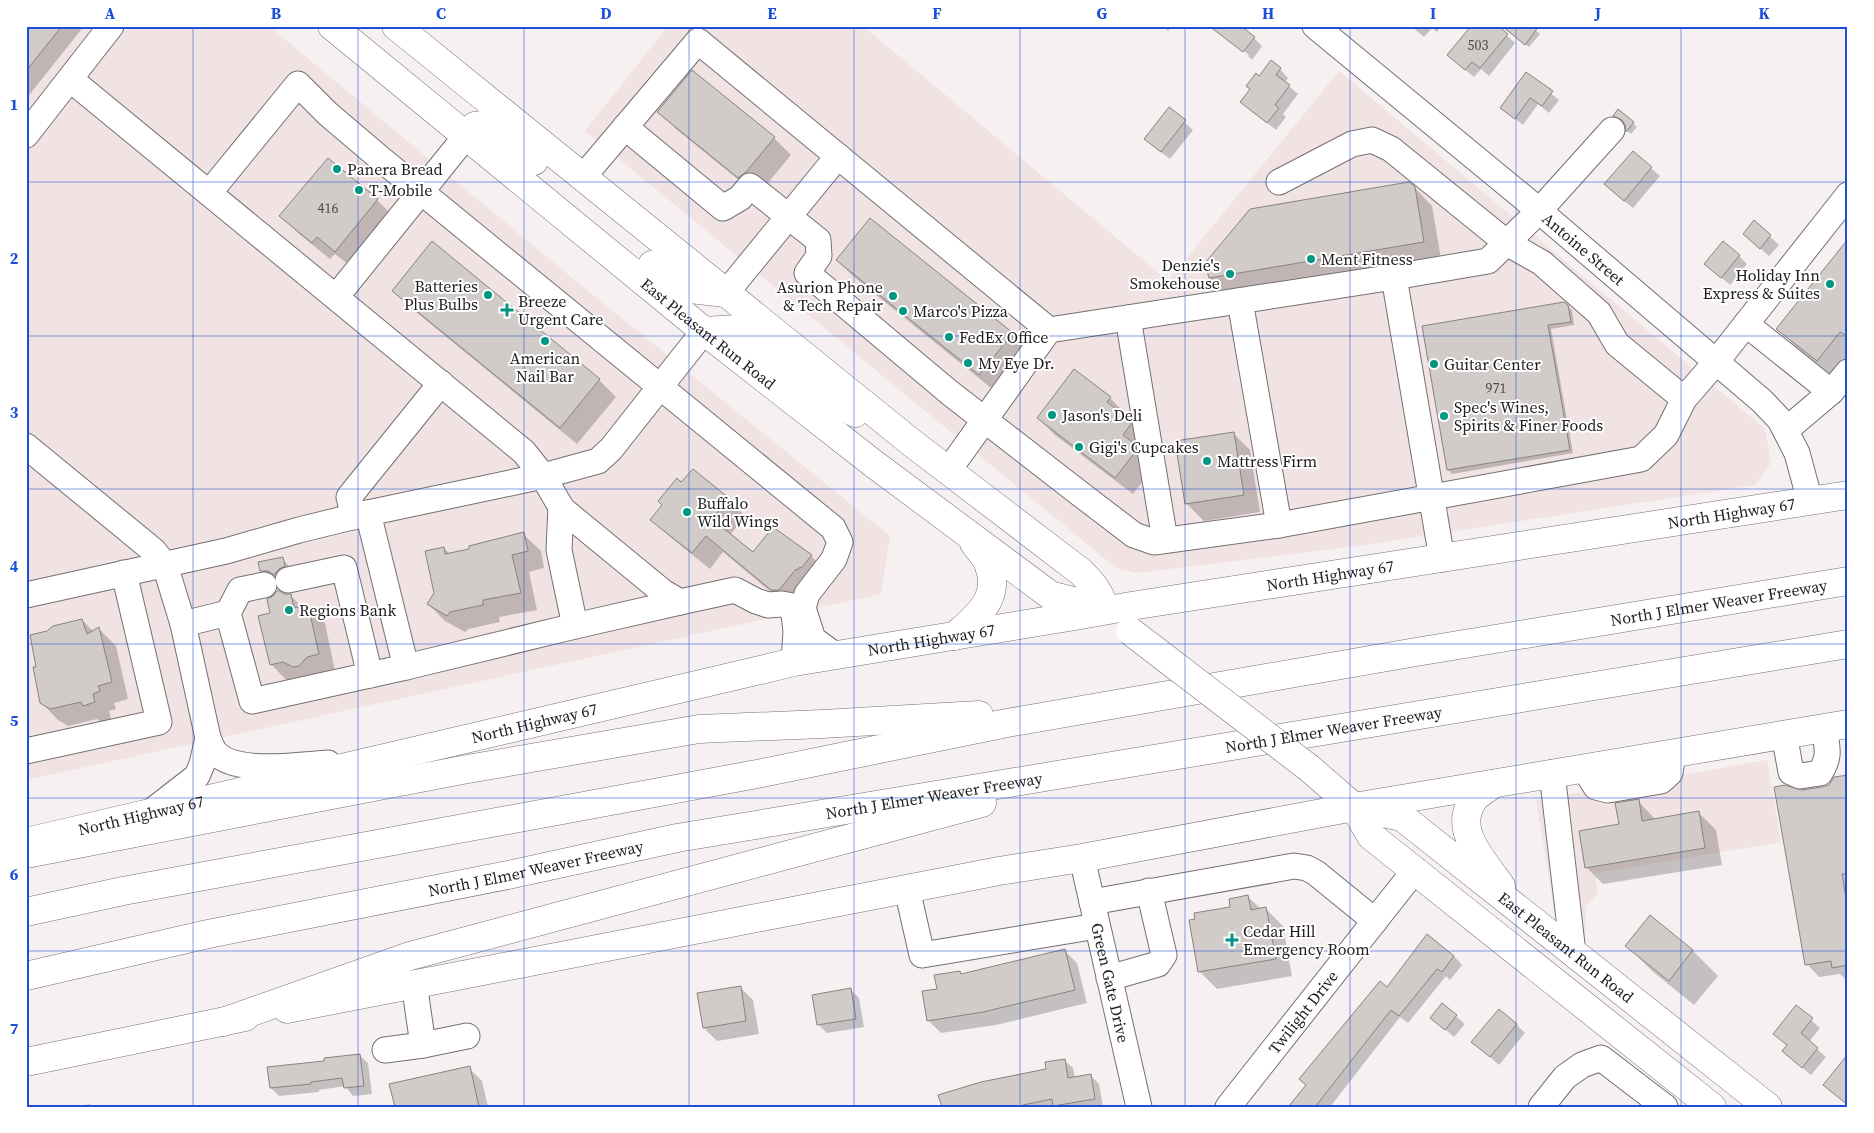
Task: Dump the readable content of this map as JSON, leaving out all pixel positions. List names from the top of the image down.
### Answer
{
  "streets": {
    "main road": ["East Pleasant Run Road", "North Highway 67", "North J Elmer Weaver Freeway"],
    "street": ["Antoine Street", "Green Gate Drive", "Twilight Drive"]
  },
  "crossings": [
    ["Antoine Street", "North Highway 67"],
    ["East Pleasant Run Road", "North Highway 67"],
    ["East Pleasant Run Road", "Twilight Drive"]
  ],
  "places": {
    "other": [
      "Panera Bread",
      "T-Mobile",
      "Ment Fitness",
      "Denzie's Smokehouse",
      "Holiday Inn Express & Suites",
      "Batteries Plus Bulbs",
      "Asurion Phone & Tech Repair",
      "Marco's Pizza",
      "FedEx Office",
      "American Nail Bar",
      "My Eye Dr.",
      "Guitar Center",
      "Jason's Deli",
      "Spec's Wines, Spirits & Finer Foods",
      "Gigi's Cupcakes",
      "Mattress Firm",
      "Buffalo Wild Wings",
      "Regions Bank"
    ],
    "health": ["Breeze Urgent Care", "Cedar Hill Emergency Room"]
  },
  "house_numbers": ["503", "416", "971"],
  "grid": {
    "columns": [
      "A",
      "B",
      "C",
      "D",
      "E",
      "F",
      "G",
      "H",
      "I",
      "J",
      "K"
    ],
    "rows": [
      "1",
      "2",
      "3",
      "4",
      "5",
      "6",
      "7"
    ]
  }
}
